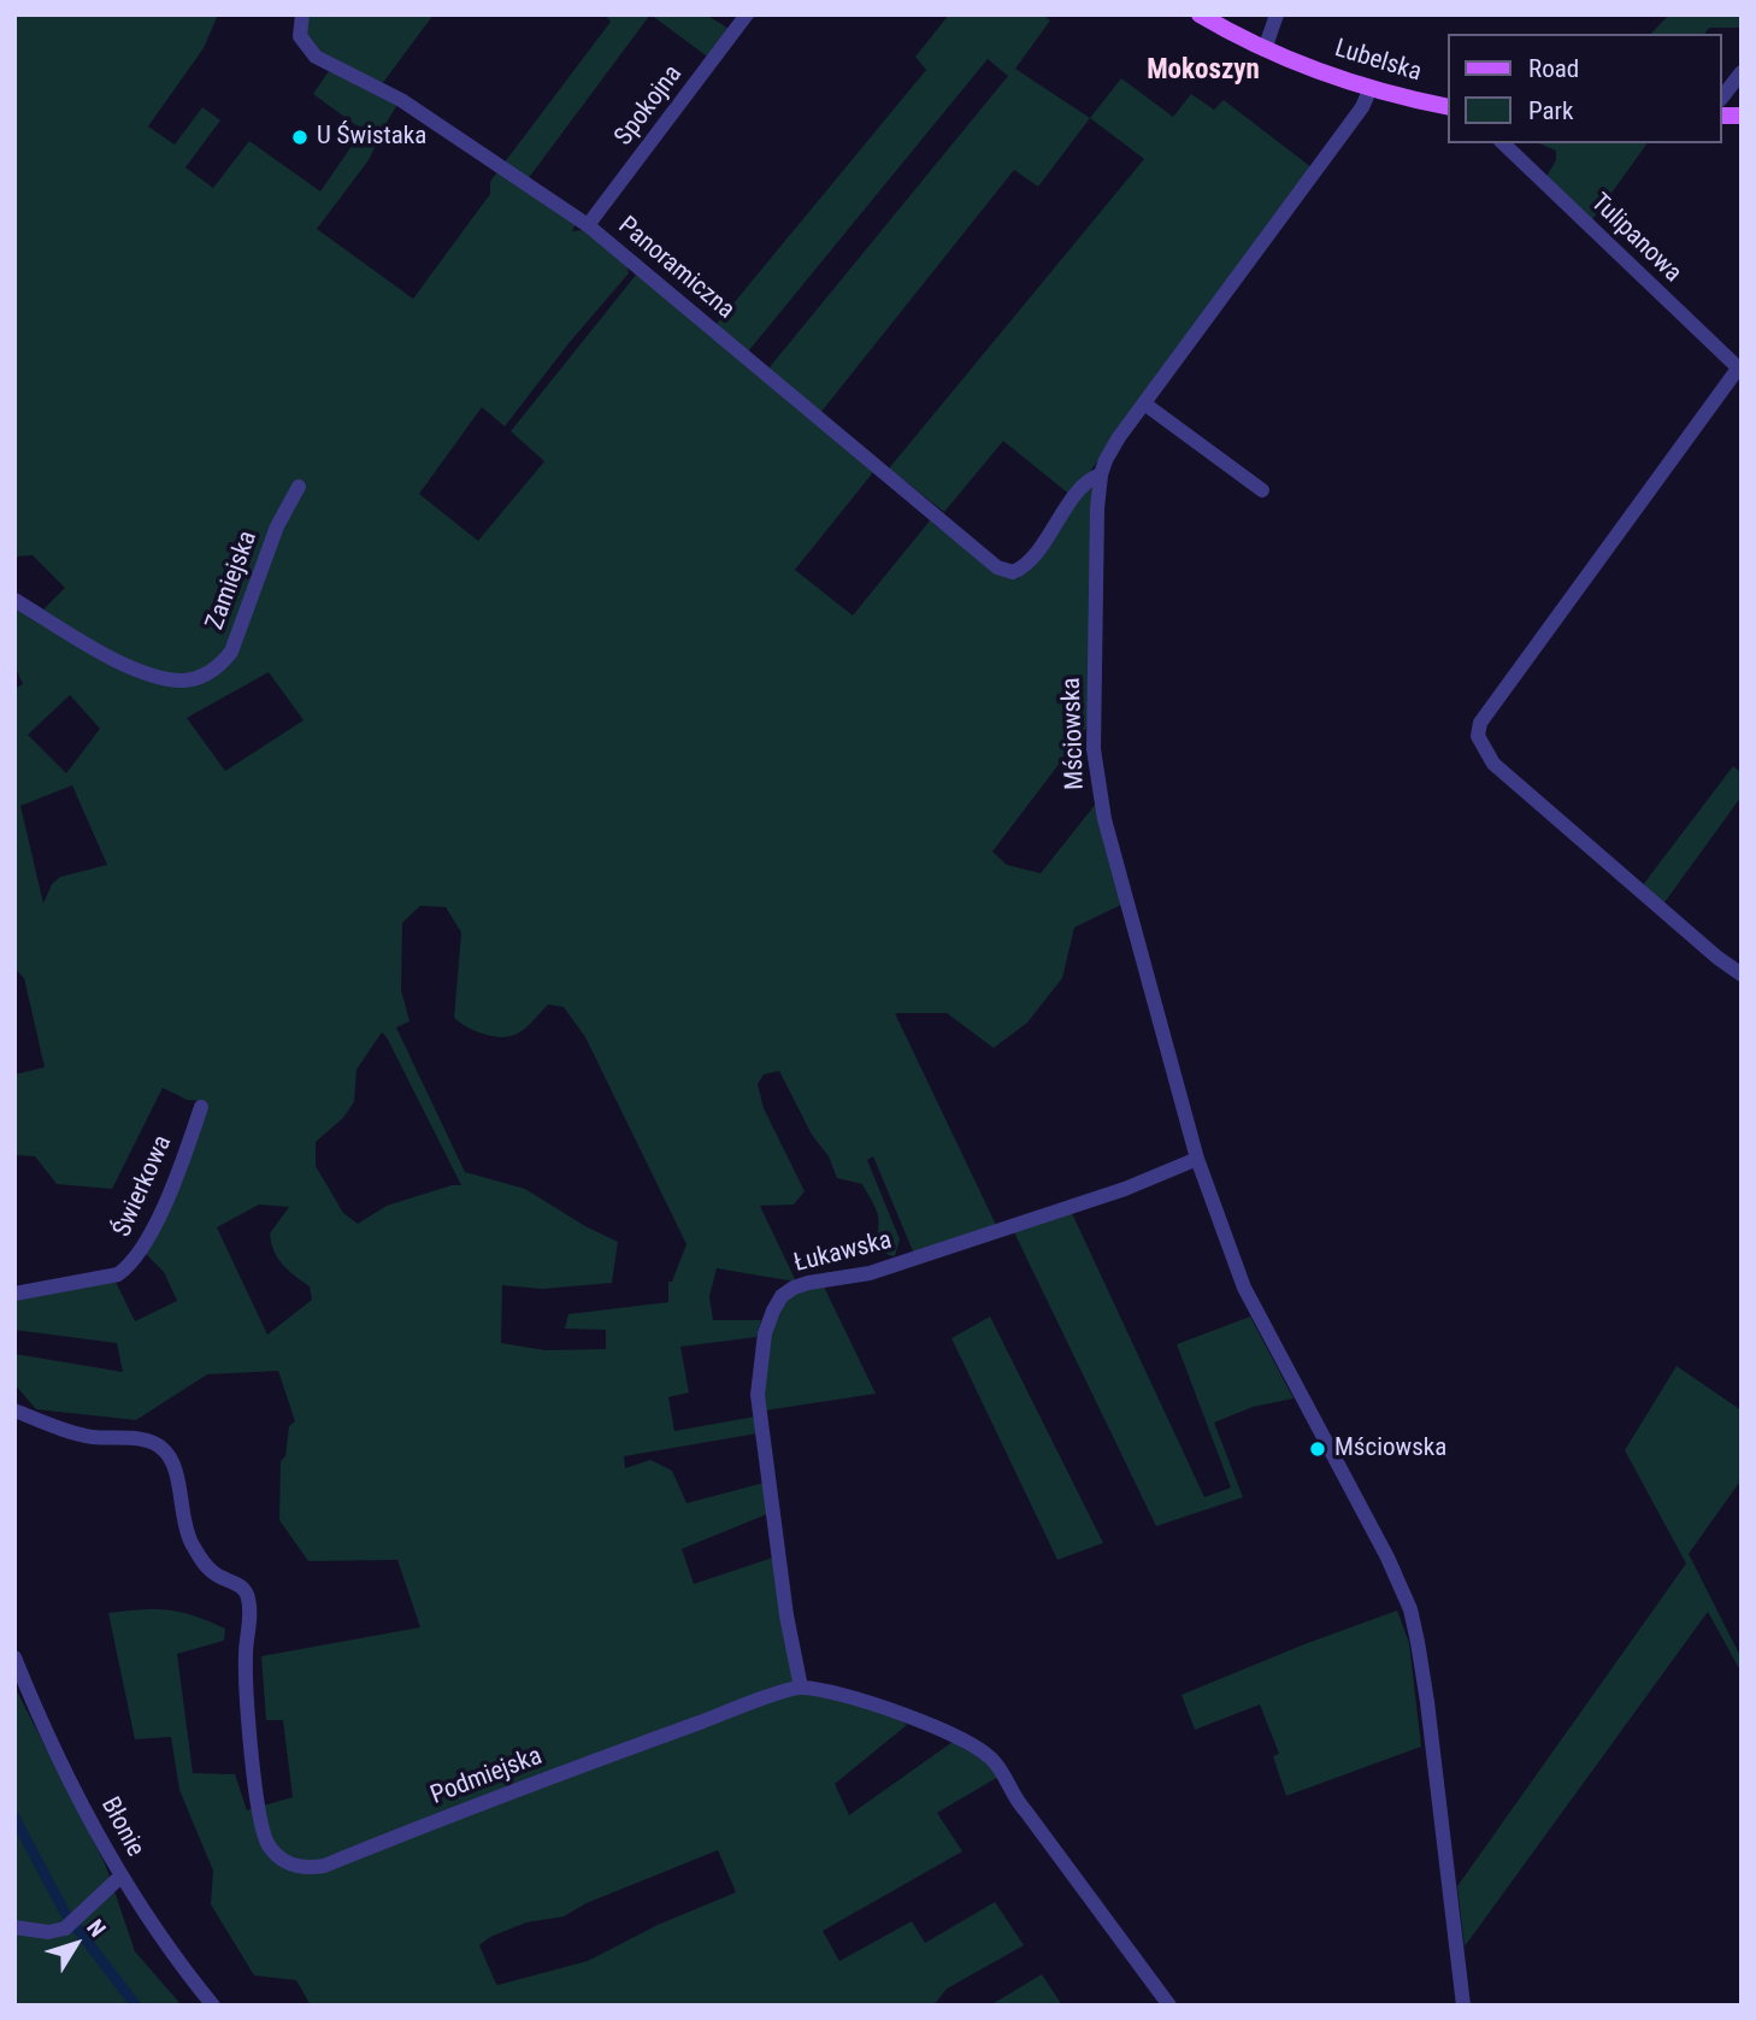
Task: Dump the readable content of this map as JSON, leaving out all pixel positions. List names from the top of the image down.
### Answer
{
  "streets": {
    "main road": ["Lubelska"],
    "street": [
      "Spokojna",
      "Tulipanowa",
      "Panoramiczna",
      "Zamiejska",
      "Mściowska",
      "Świerkowa",
      "Łukawska",
      "Podmiejska",
      "Błonie"
    ]
  },
  "crossings": [
    ["Lubelska", "Mściowska"],
    ["Spokojna", "Panoramiczna"],
    ["Panoramiczna", "Mściowska"],
    ["Mściowska", "Łukawska"],
    ["Łukawska", "Podmiejska"]
  ],
  "districts": ["Mokoszyn"],
  "places": ["U Świstaka", "Mściowska"],
  "legend": ["Road", "Park"],
  "north": "top right"
}
